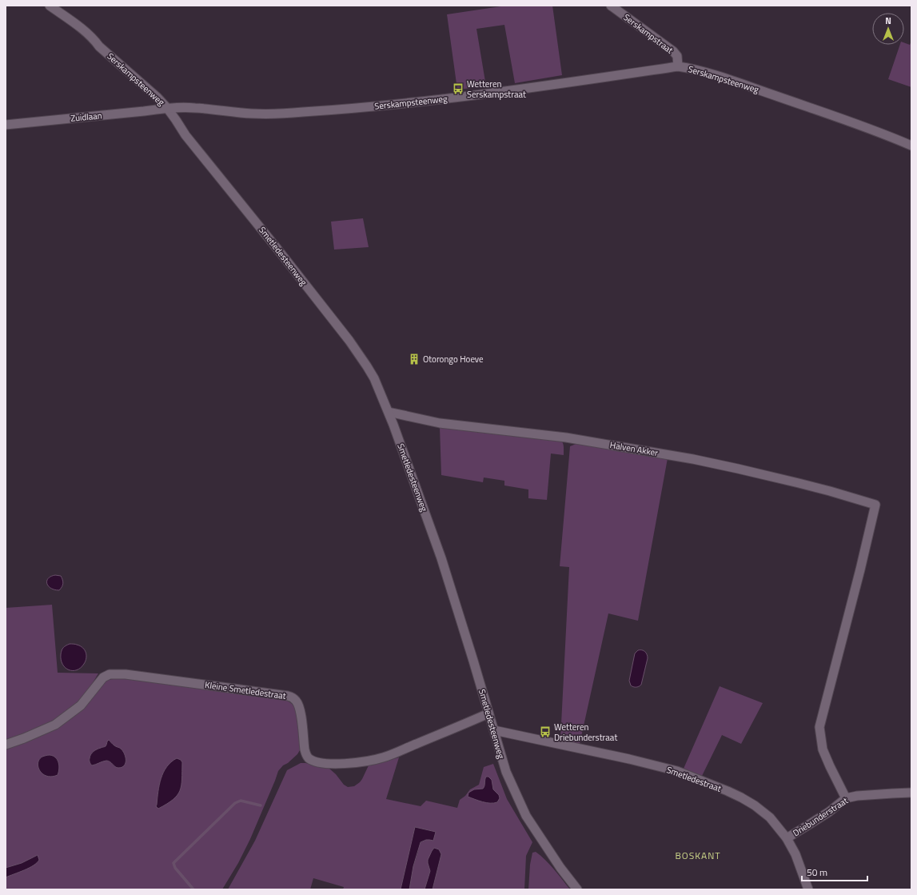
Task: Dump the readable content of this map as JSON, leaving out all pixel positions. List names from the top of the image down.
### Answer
{
  "streets": {
    "street": [
      "Serskampstraat",
      "Serskampsteenweg",
      "Zuidlaan",
      "Smetledesteenweg",
      "Halven Akker",
      "Kleine Smetledestraat",
      "Smetledestraat",
      "Driebunderstraat"
    ]
  },
  "crossings": [
    ["Serskampstraat", "Serskampsteenweg"],
    ["Serskampsteenweg", "Zuidlaan"],
    ["Serskampsteenweg", "Smetledesteenweg"],
    ["Zuidlaan", "Smetledesteenweg"],
    ["Smetledesteenweg", "Halven Akker"],
    ["Smetledesteenweg", "Kleine Smetledestraat"],
    ["Smetledesteenweg", "Smetledestraat"],
    ["Halven Akker", "Driebunderstraat"],
    ["Smetledestraat", "Driebunderstraat"]
  ],
  "districts": ["BOSKANT"],
  "places": {
    "bus stop": ["Wetteren Serskampstraat", "Wetteren Driebunderstraat"],
    "building": ["Otorongo Hoeve"]
  },
  "scale_bar": "50 m",
  "north": "top"
}
